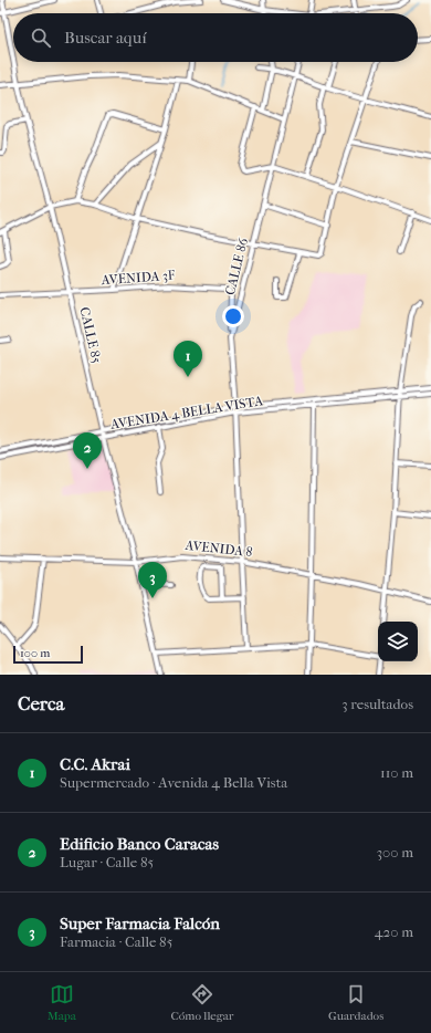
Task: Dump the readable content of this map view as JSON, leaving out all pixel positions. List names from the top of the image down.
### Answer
{
  "streets": {
    "street": [
      "CALLE 86",
      "AVENIDA 3F",
      "CALLE 85",
      "AVENIDA 4 BELLA VISTA",
      "AVENIDA 8"
    ]
  },
  "crossings": [
    ["CALLE 86", "AVENIDA 3F"],
    ["CALLE 86", "AVENIDA 4 BELLA VISTA"],
    ["CALLE 86", "AVENIDA 8"],
    ["AVENIDA 3F", "CALLE 85"],
    ["CALLE 85", "AVENIDA 4 BELLA VISTA"],
    ["CALLE 85", "AVENIDA 8"]
  ],
  "scale_bar": "100 m",
  "page": {
    "search": "Buscar aquí",
    "pins": ["1", "2", "3"],
    "scale": "100 m",
    "heading": ["Cerca", "3 resultados"],
    "list": [
      {
        "mark": "1",
        "name": "C.C. Akrai",
        "note": "Supermercado · Avenida 4 Bella Vista",
        "value": "110 m"
      },
      {
        "mark": "2",
        "name": "Edificio Banco Caracas",
        "note": "Lugar · Calle 85",
        "value": "300 m"
      },
      {
        "mark": "3",
        "name": "Super Farmacia Falcón",
        "note": "Farmacia · Calle 85",
        "value": "420 m"
      }
    ],
    "nav": ["Mapa", "Cómo llegar", "Guardados"]
  }
}
